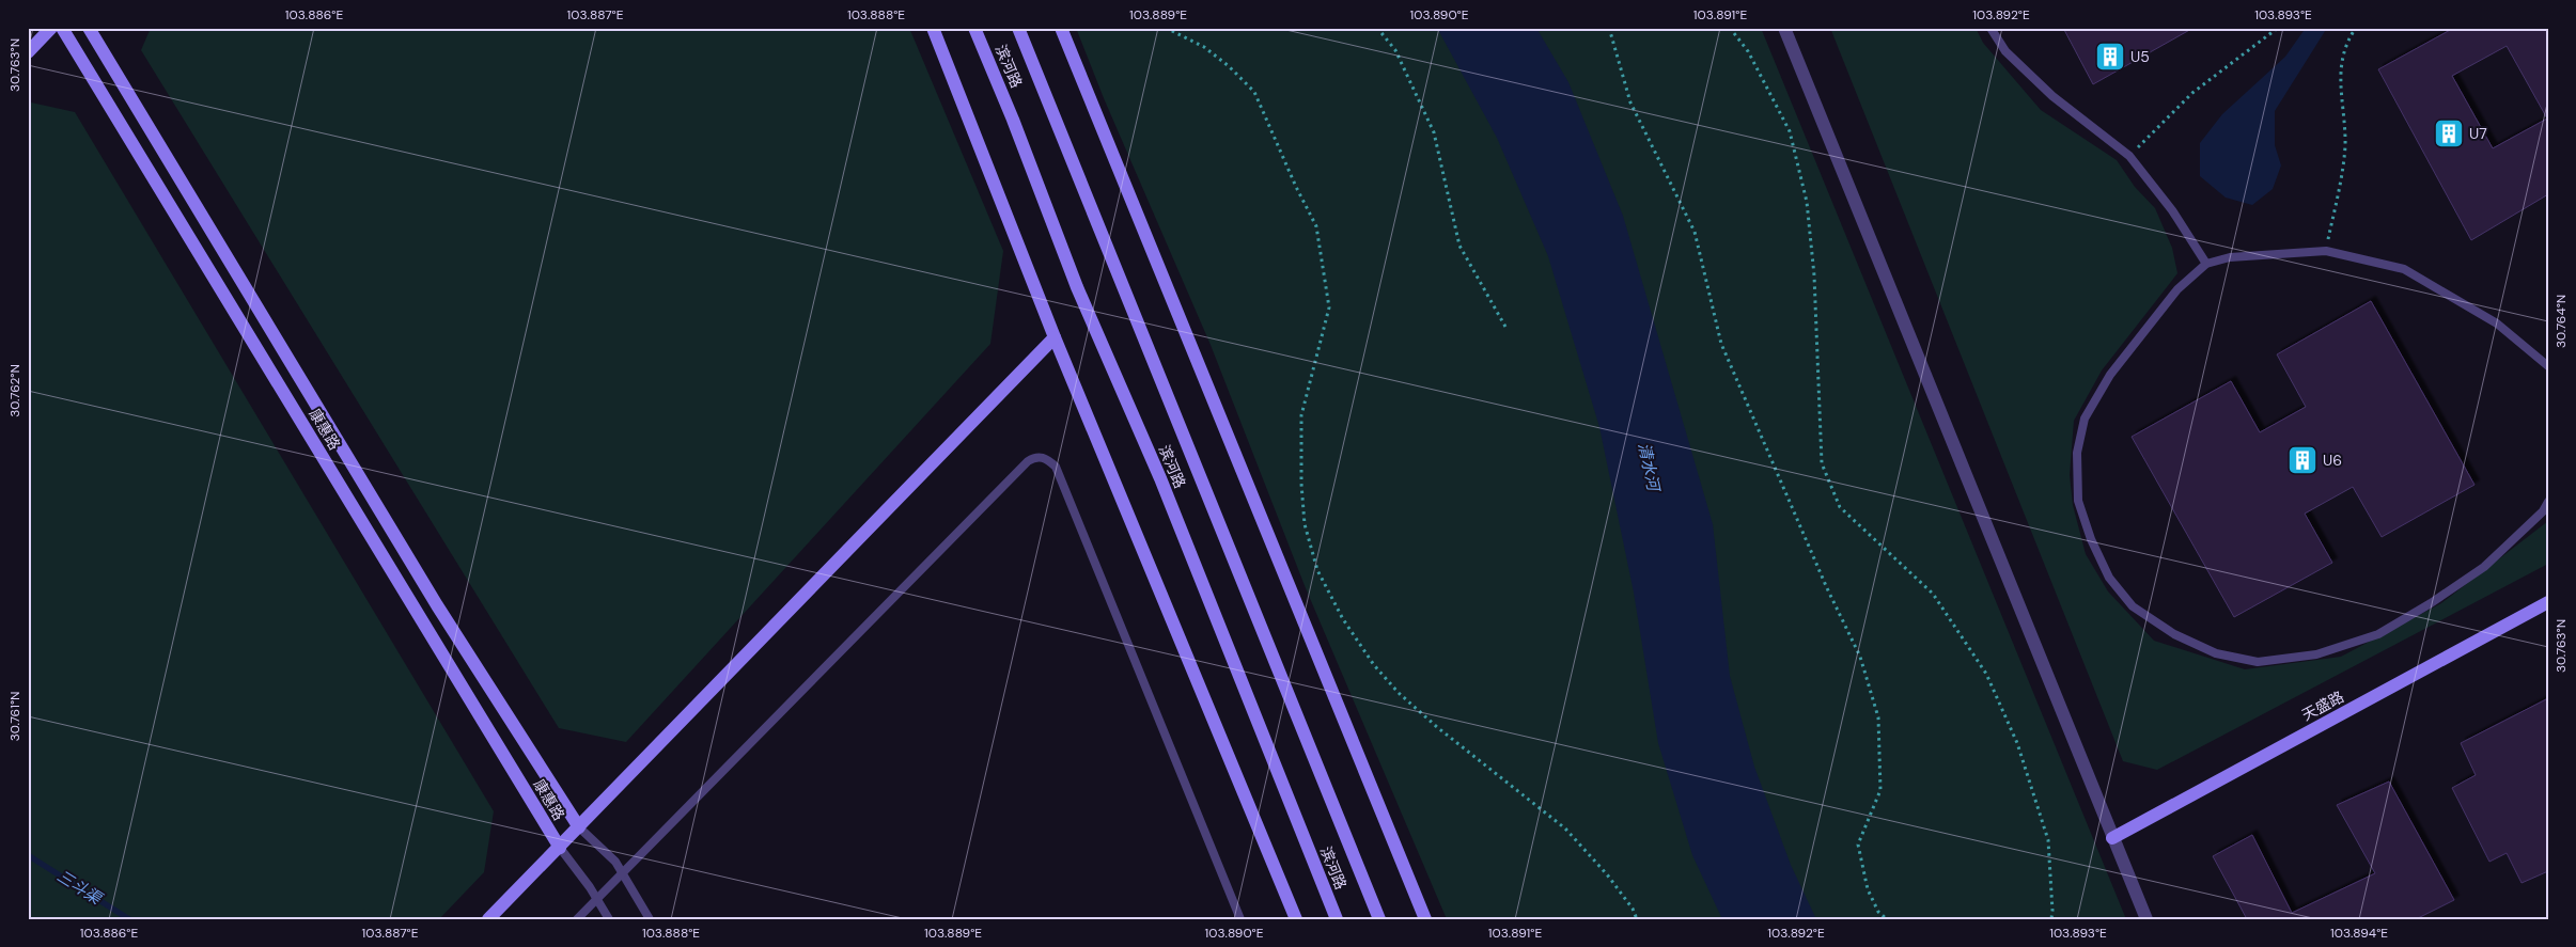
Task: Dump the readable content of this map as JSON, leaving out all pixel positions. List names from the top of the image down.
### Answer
{
  "streets": {
    "main road": ["滨河路", "康惠路", "天盛路"]
  },
  "water": ["清水河", "三斗渠"],
  "places": {
    "building": ["U5", "U7", "U6"]
  },
  "coordinates": [
    "103.886°E",
    "103.887°E",
    "103.888°E",
    "103.889°E",
    "103.890°E",
    "103.891°E",
    "103.892°E",
    "103.893°E",
    "30.763°N",
    "30.764°N",
    "30.762°N",
    "30.761°N",
    "103.894°E"
  ]
}
